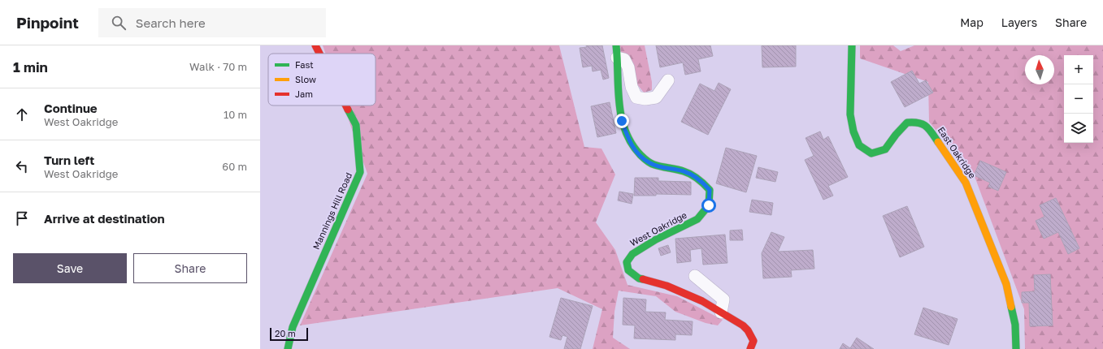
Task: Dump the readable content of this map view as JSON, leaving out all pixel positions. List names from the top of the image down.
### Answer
{
  "streets": {
    "street": ["East Oakridge", "Mannings Hill Road", "West Oakridge"]
  },
  "legend": ["Fast", "Slow", "Jam"],
  "scale_bar": "20 m",
  "north": "top",
  "page": {
    "header": "Pinpoint",
    "search": "Search here",
    "nav": ["Map", "Layers", "Share"],
    "heading": ["1 min", "Walk · 70 m"],
    "map_buttons": ["+", "−"],
    "list": [
      ["Continue", "West Oakridge", "10 m"],
      ["Turn left", "West Oakridge", "60 m"],
      "Arrive at destination"
    ],
    "buttons": ["Save", "Share"],
    "scale": "20 m"
  }
}
